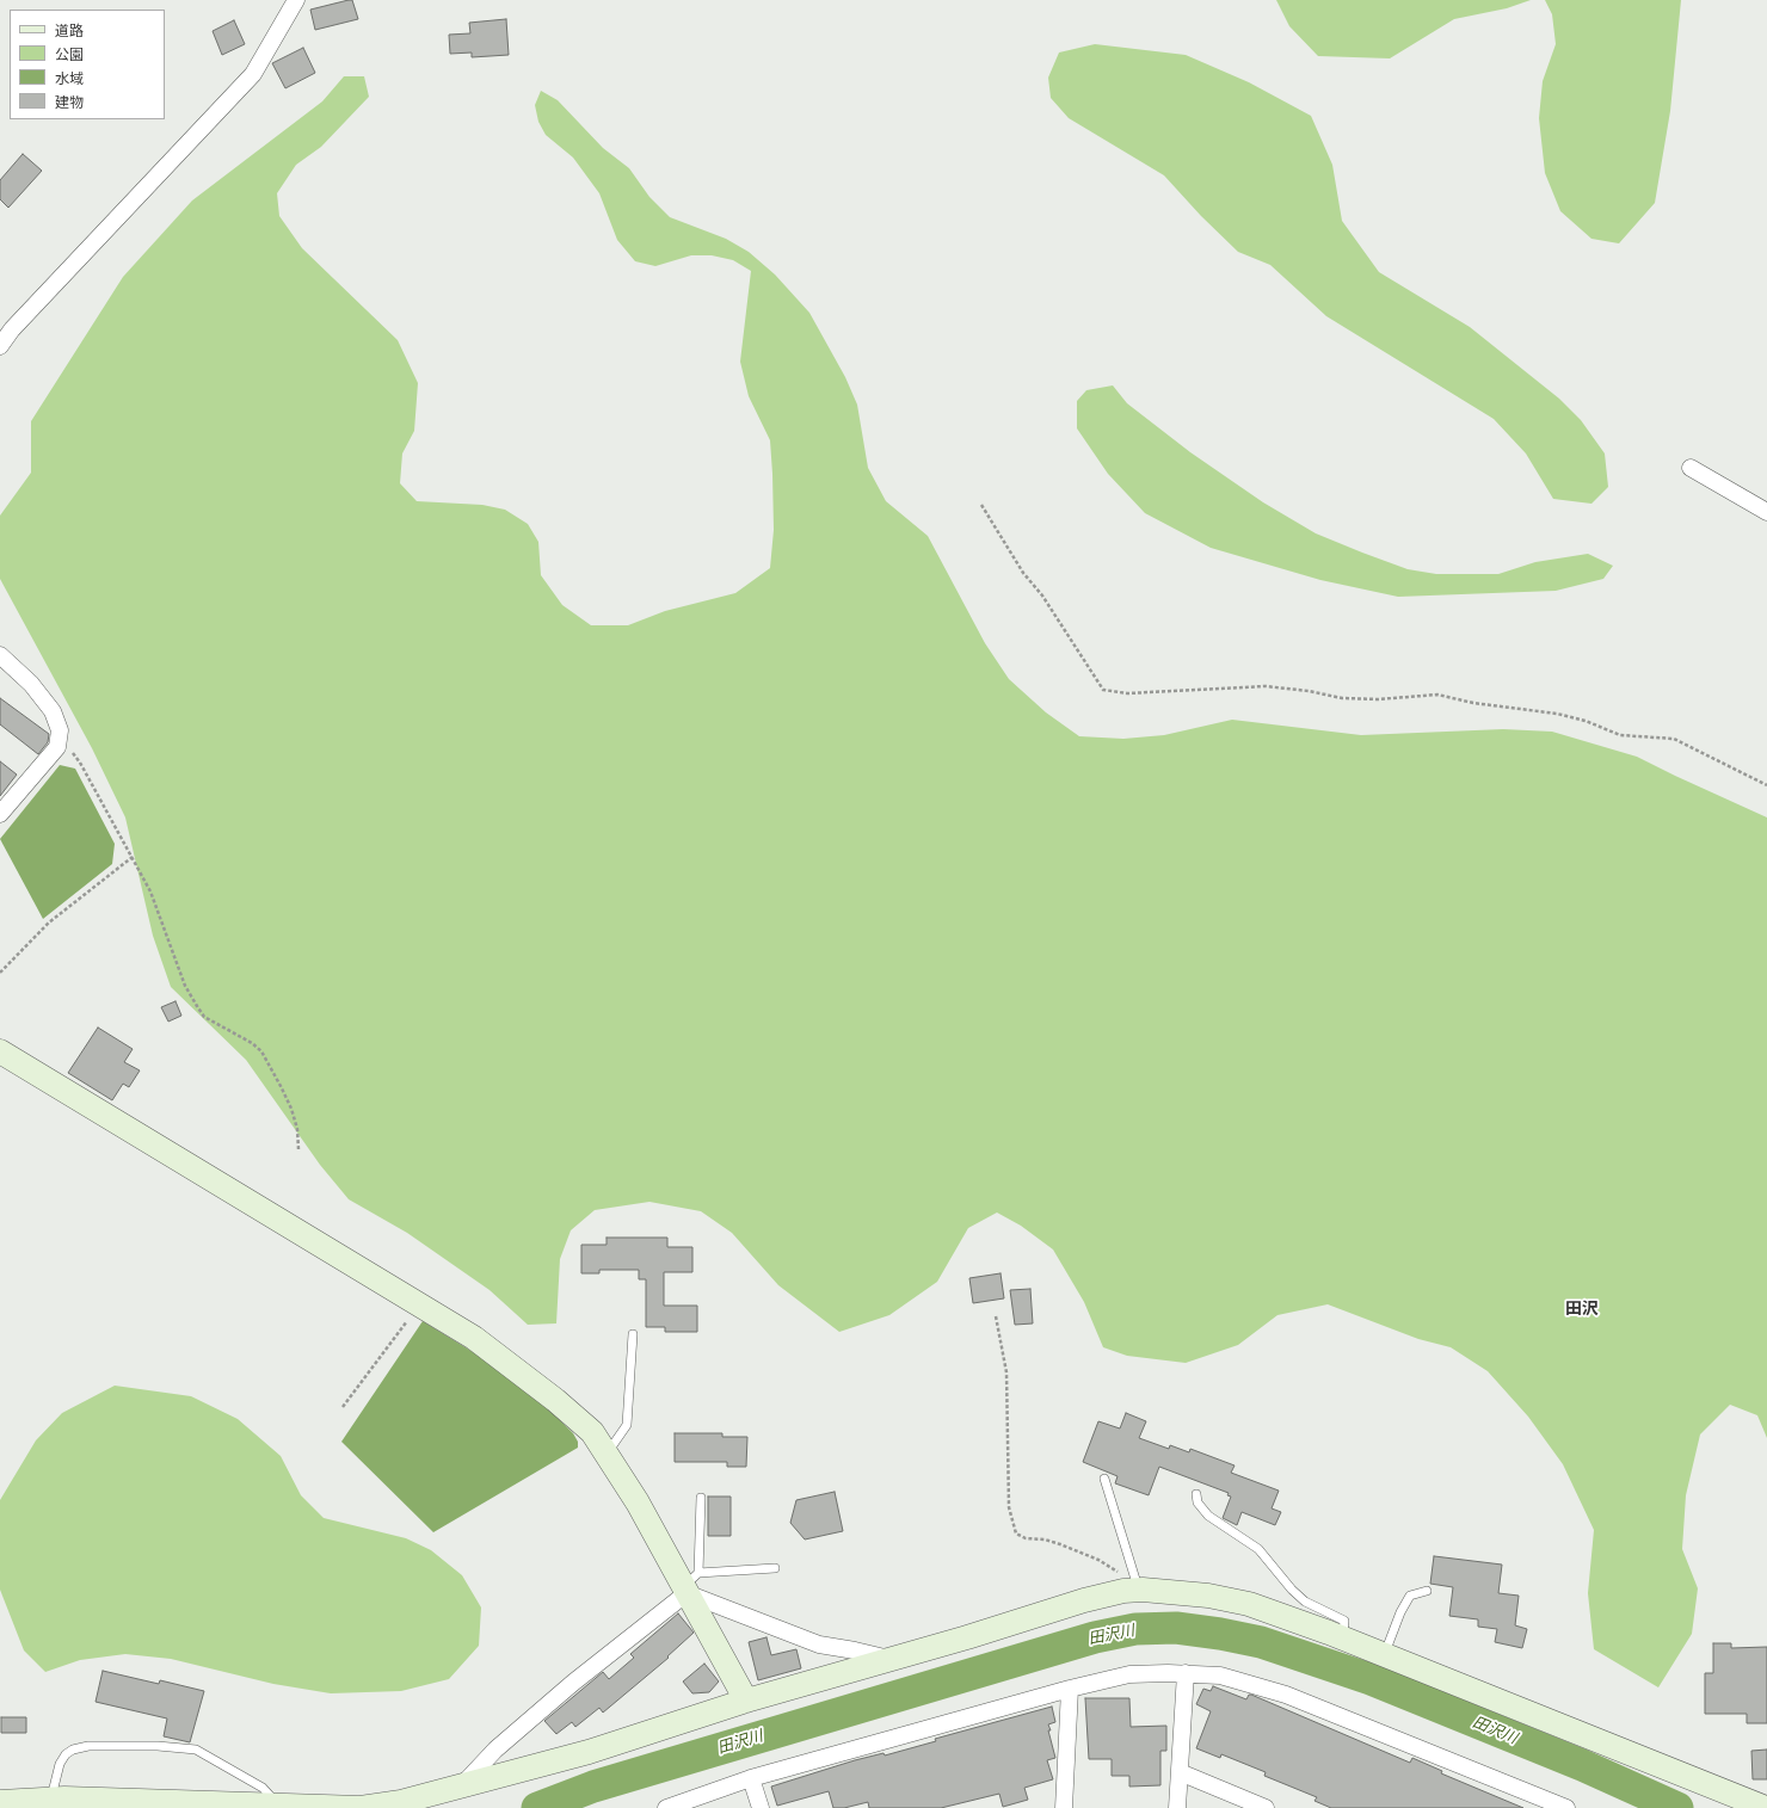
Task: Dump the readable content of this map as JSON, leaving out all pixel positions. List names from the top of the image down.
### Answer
{
  "districts": ["田沢"],
  "water": ["田沢川"],
  "legend": [
    "道路",
    "公園",
    "水域",
    "建物"
  ]
}
